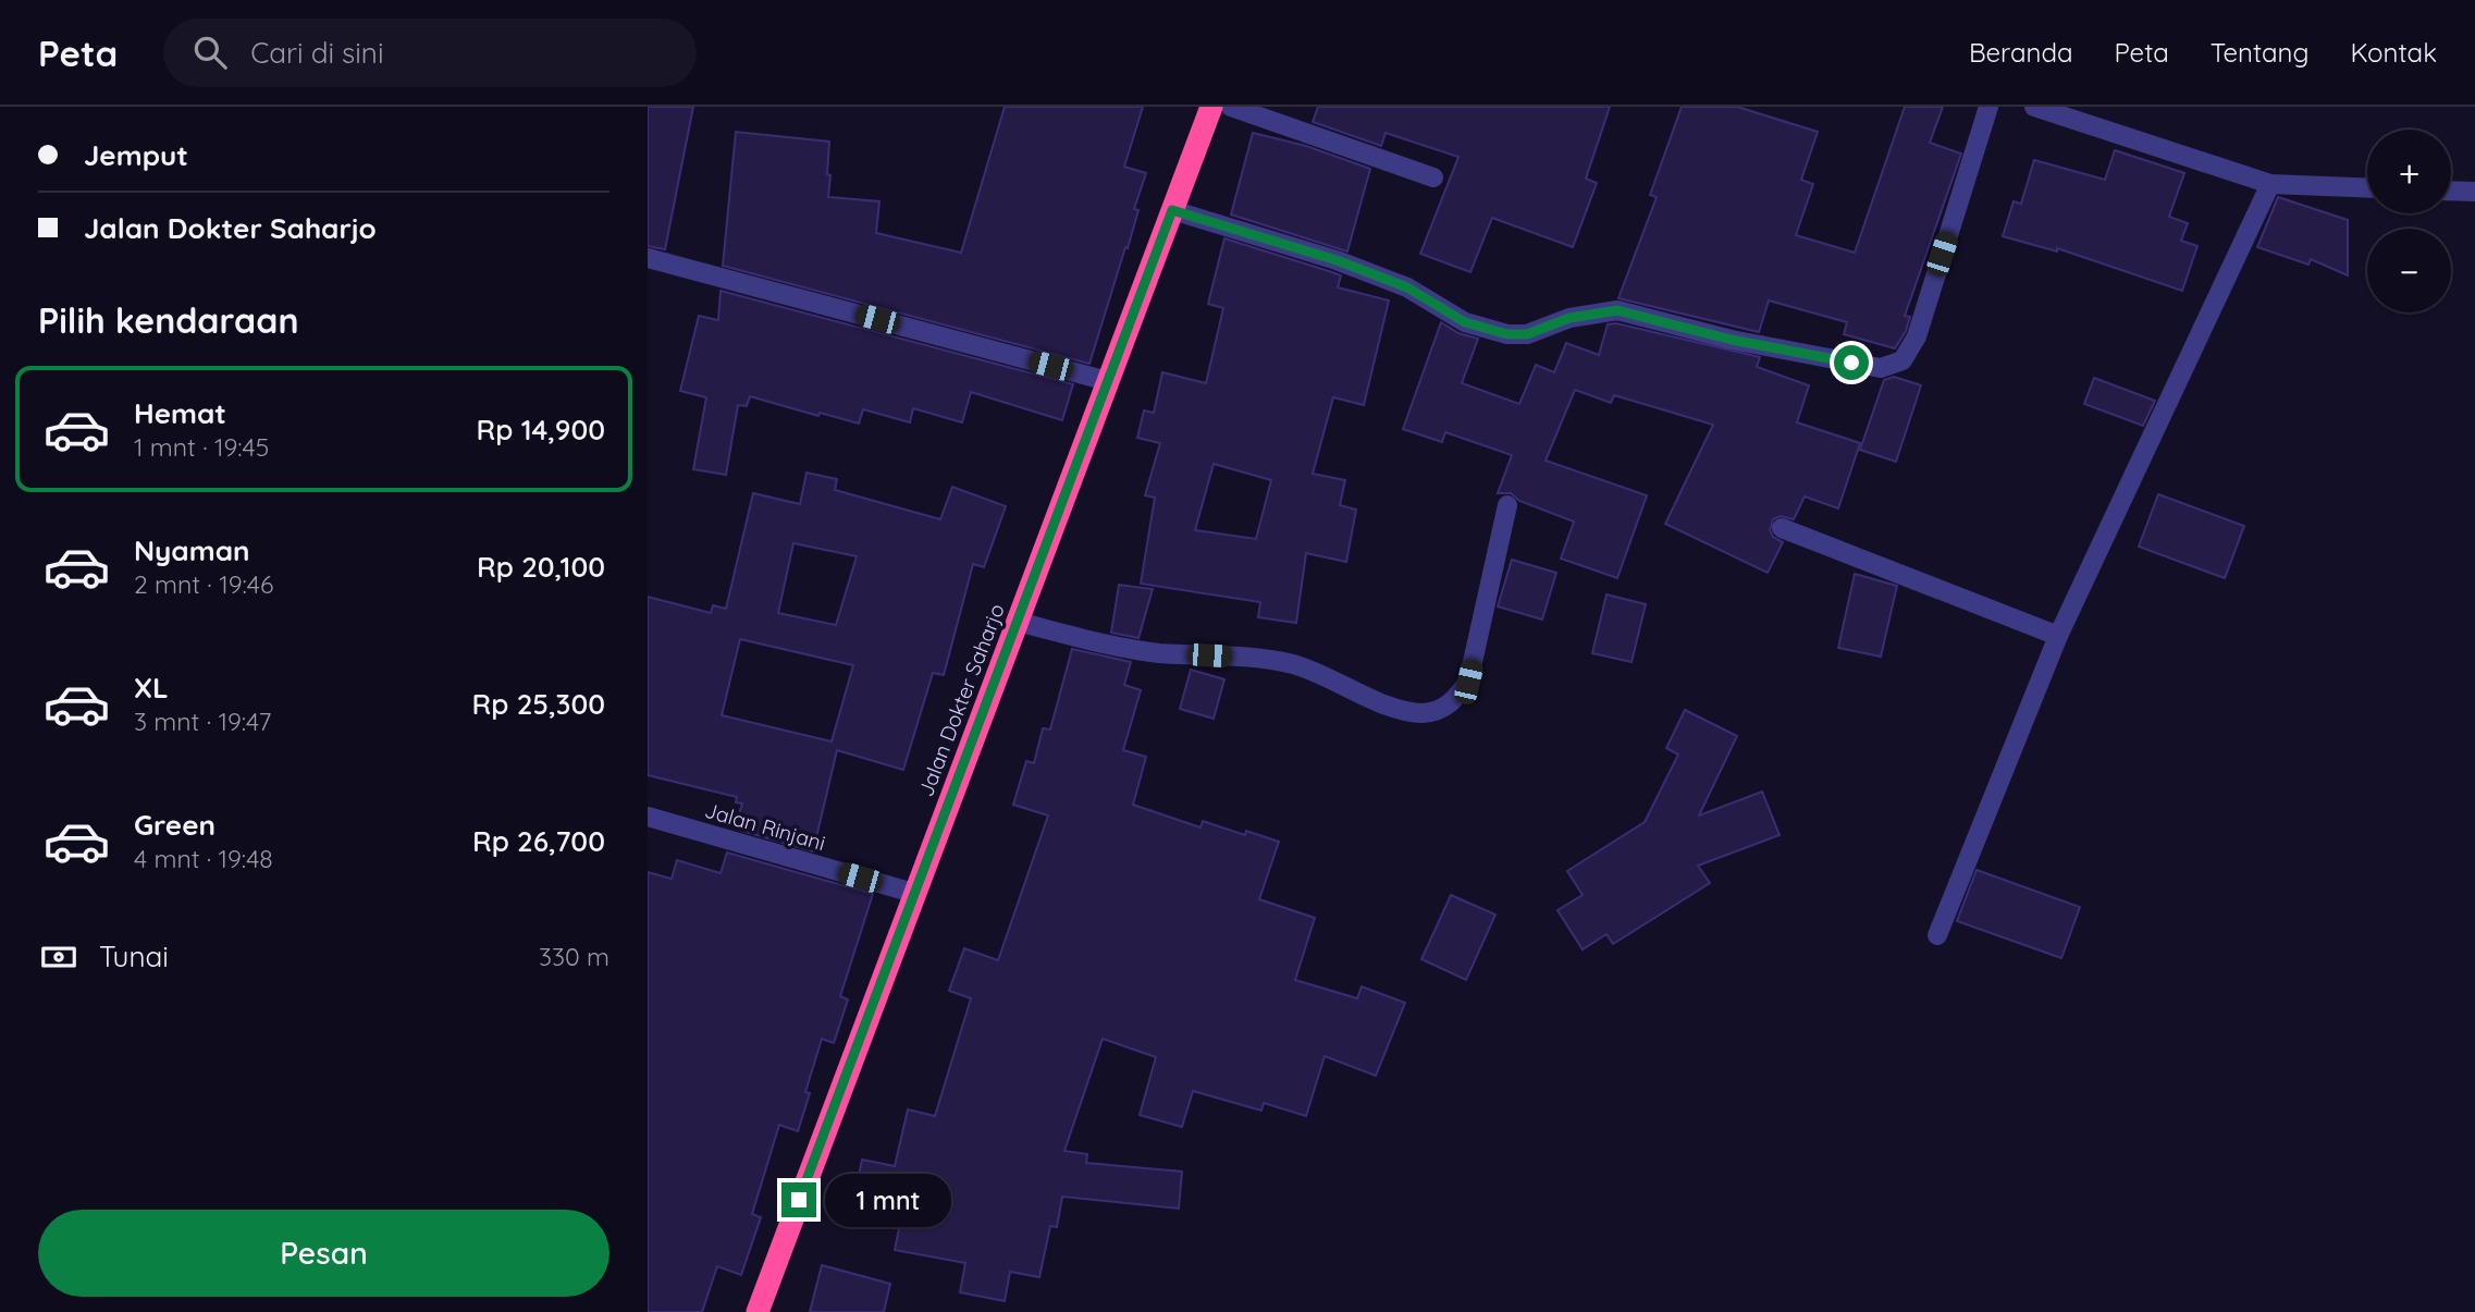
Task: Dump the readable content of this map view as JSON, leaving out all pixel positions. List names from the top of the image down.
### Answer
{
  "streets": {
    "highway": ["Jalan Dokter Saharjo"],
    "street": ["Jalan Rinjani"]
  },
  "crossings": [
    ["Jalan Dokter Saharjo", "Jalan Rinjani"]
  ],
  "page": {
    "header": "Peta",
    "search": "Cari di sini",
    "nav": [
      "Beranda",
      "Peta",
      "Tentang",
      "Kontak"
    ],
    "banner": ["Jemput", "Jalan Dokter Saharjo"],
    "map_buttons": ["+", "−"],
    "heading": "Pilih kendaraan",
    "list": [
      {
        "name": "Hemat",
        "note": "1 mnt · 19:45",
        "value": "Rp 14,900"
      },
      {
        "name": "Nyaman",
        "note": "2 mnt · 19:46",
        "value": "Rp 20,100"
      },
      {
        "name": "XL",
        "note": "3 mnt · 19:47",
        "value": "Rp 25,300"
      },
      {
        "name": "Green",
        "note": "4 mnt · 19:48",
        "value": "Rp 26,700"
      }
    ],
    "pay": ["Tunai", "330 m"],
    "bubble": "1 mnt",
    "buttons": "Pesan"
  }
}
